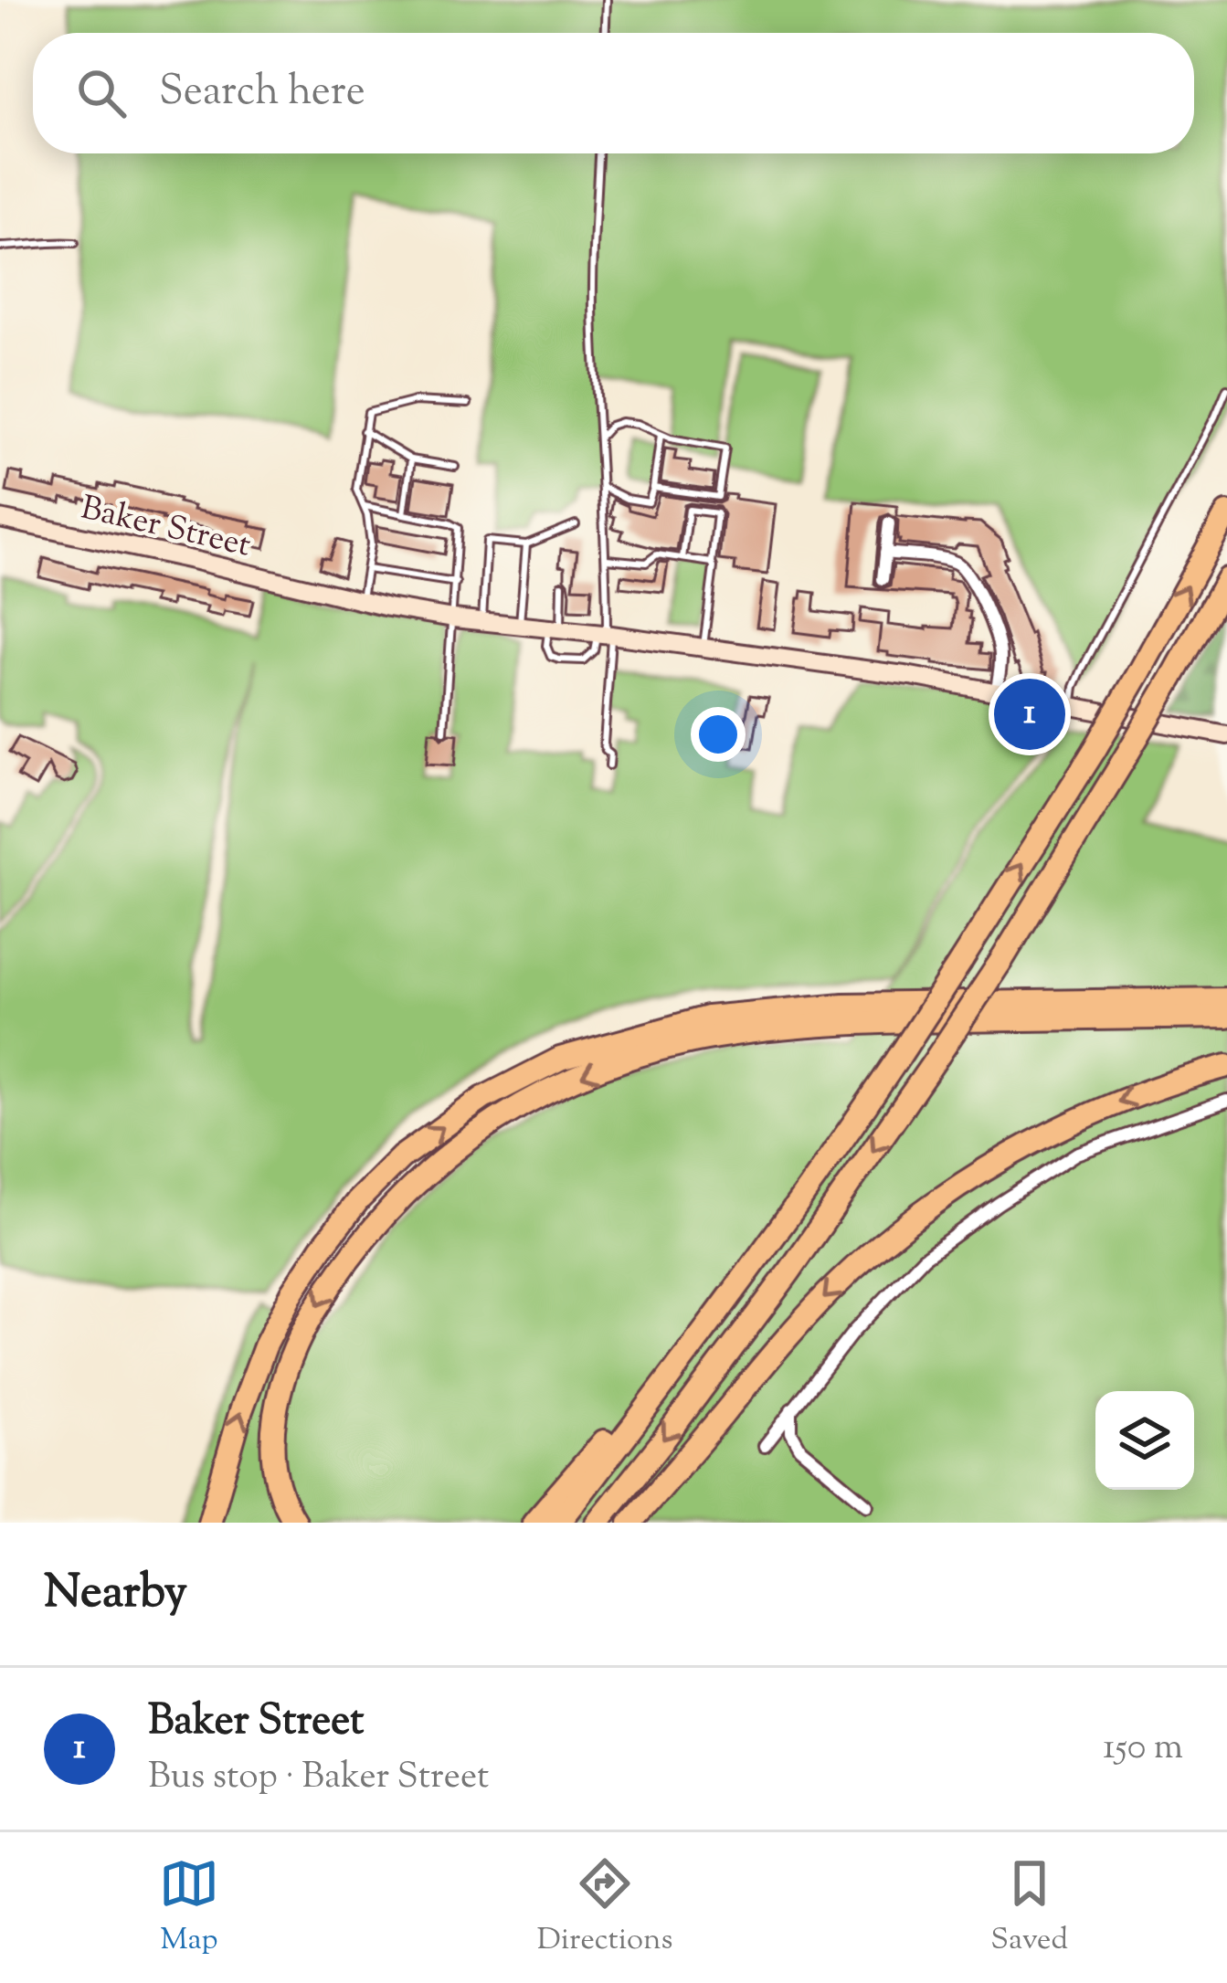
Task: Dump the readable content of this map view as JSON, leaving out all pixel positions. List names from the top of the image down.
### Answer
{
  "streets": {
    "main road": ["Baker Street"]
  },
  "page": {
    "search": "Search here",
    "pins": "1",
    "heading": "Nearby",
    "list": [
      {
        "mark": "1",
        "name": "Baker Street",
        "note": "Bus stop · Baker Street",
        "value": "150 m"
      }
    ],
    "nav": ["Map", "Directions", "Saved"]
  }
}
